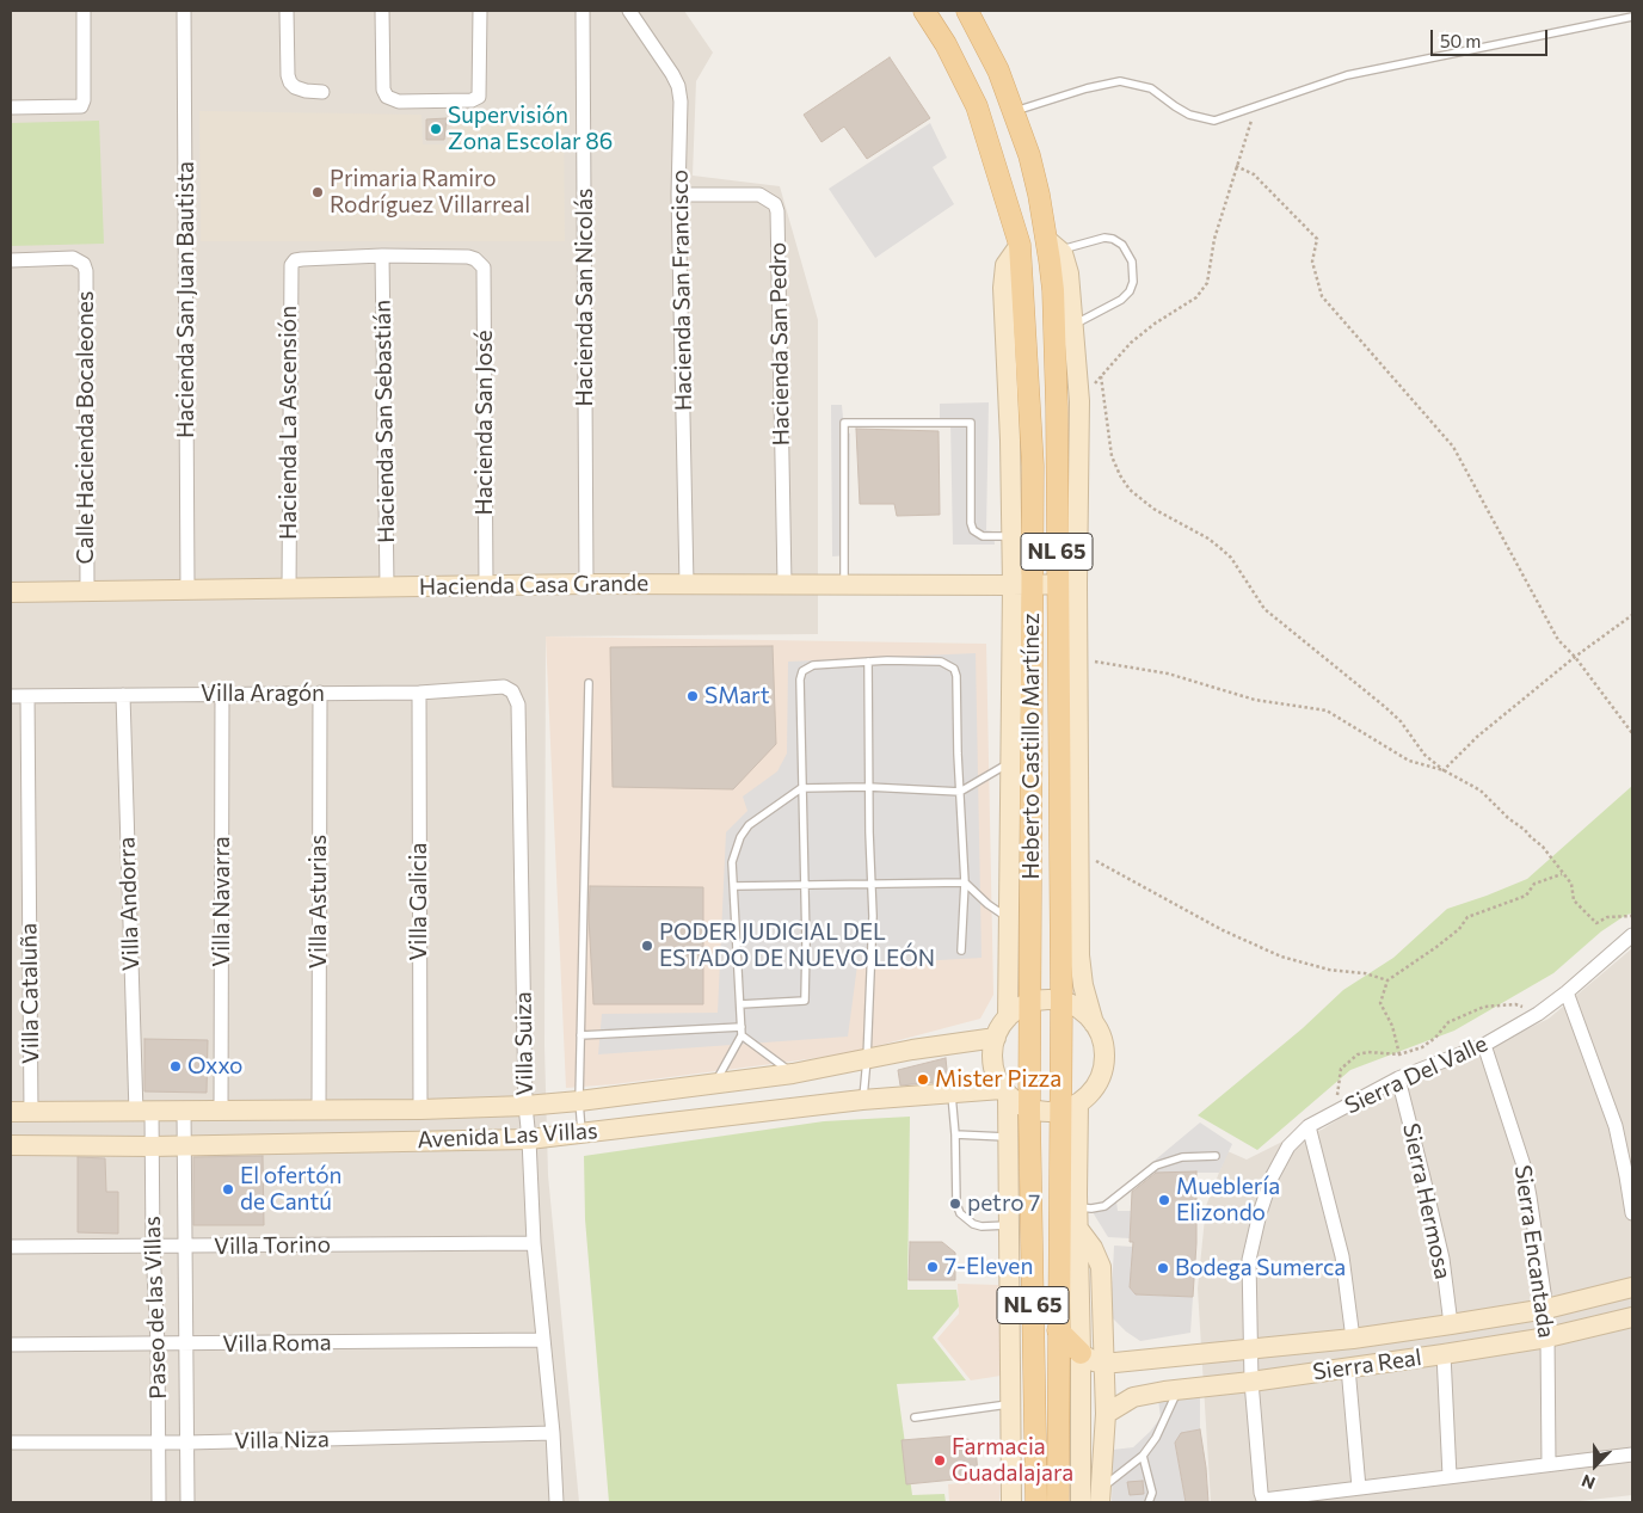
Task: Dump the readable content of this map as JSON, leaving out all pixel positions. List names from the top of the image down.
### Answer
{
  "streets": {
    "main road": ["NL 65", "Heberto Castillo Martínez"],
    "street": [
      "Hacienda San Francisco",
      "Hacienda San Nicolás",
      "Hacienda San Juan Bautista",
      "Hacienda San Pedro",
      "Hacienda San Sebastián",
      "Hacienda La Ascensión",
      "Hacienda San José",
      "Calle Hacienda Bocaleones",
      "Hacienda Casa Grande",
      "Villa Aragón",
      "Villa Navarra",
      "Villa Asturias",
      "Villa Galicia",
      "Villa Andorra",
      "Villa Cataluña",
      "Villa Suiza",
      "Sierra Del Valle",
      "Avenida Las Villas",
      "Sierra Hermosa",
      "Villa Torino",
      "Sierra Encantada",
      "Paseo de las Villas",
      "Villa Roma",
      "Sierra Real",
      "Villa Niza"
    ]
  },
  "crossings": [
    ["Hacienda San Francisco", "Hacienda San Pedro"],
    ["Hacienda San Francisco", "Hacienda Casa Grande"],
    ["Hacienda San Nicolás", "Hacienda Casa Grande"],
    ["Hacienda San Juan Bautista", "Hacienda Casa Grande"],
    ["Hacienda San Pedro", "Hacienda Casa Grande"],
    ["Hacienda San Sebastián", "Hacienda La Ascensión"],
    ["Hacienda San Sebastián", "Hacienda San José"],
    ["Hacienda San Sebastián", "Hacienda Casa Grande"],
    ["Hacienda La Ascensión", "Hacienda San José"],
    ["Hacienda La Ascensión", "Hacienda Casa Grande"],
    ["Hacienda San José", "Hacienda Casa Grande"],
    ["Calle Hacienda Bocaleones", "Hacienda Casa Grande"],
    ["Hacienda Casa Grande", "Heberto Castillo Martínez"],
    ["Villa Aragón", "Villa Navarra"],
    ["Villa Aragón", "Villa Asturias"],
    ["Villa Aragón", "Villa Galicia"],
    ["Villa Aragón", "Villa Andorra"],
    ["Villa Aragón", "Villa Cataluña"],
    ["Villa Aragón", "Villa Suiza"],
    ["Villa Navarra", "Avenida Las Villas"],
    ["Villa Asturias", "Avenida Las Villas"],
    ["Villa Galicia", "Avenida Las Villas"],
    ["Villa Andorra", "Avenida Las Villas"],
    ["Villa Andorra", "Paseo de las Villas"],
    ["Villa Cataluña", "Avenida Las Villas"],
    ["Villa Suiza", "Avenida Las Villas"],
    ["Villa Suiza", "Villa Torino"],
    ["Villa Suiza", "Villa Roma"],
    ["Villa Suiza", "Villa Niza"],
    ["Sierra Del Valle", "Sierra Hermosa"],
    ["Sierra Del Valle", "Sierra Encantada"],
    ["Sierra Del Valle", "Sierra Real"],
    ["Avenida Las Villas", "Paseo de las Villas"],
    ["Sierra Hermosa", "Sierra Real"],
    ["Villa Torino", "Paseo de las Villas"],
    ["Sierra Encantada", "Sierra Real"],
    ["Paseo de las Villas", "Villa Roma"],
    ["Paseo de las Villas", "Villa Niza"]
  ],
  "places": [
    "Supervisión Zona Escolar 86",
    "Primaria Ramiro Rodríguez Villarreal",
    "SMart",
    "PODER JUDICIAL DEL ESTADO DE NUEVO LEÓN",
    "Oxxo",
    "Mister Pizza",
    "El ofertón de Cantú",
    "Mueblería Elizondo",
    "petro 7",
    "7-Eleven",
    "Bodega Sumerca",
    "Farmacia Guadalajara"
  ],
  "scale_bar": "50 m",
  "north": "bottom"
}
